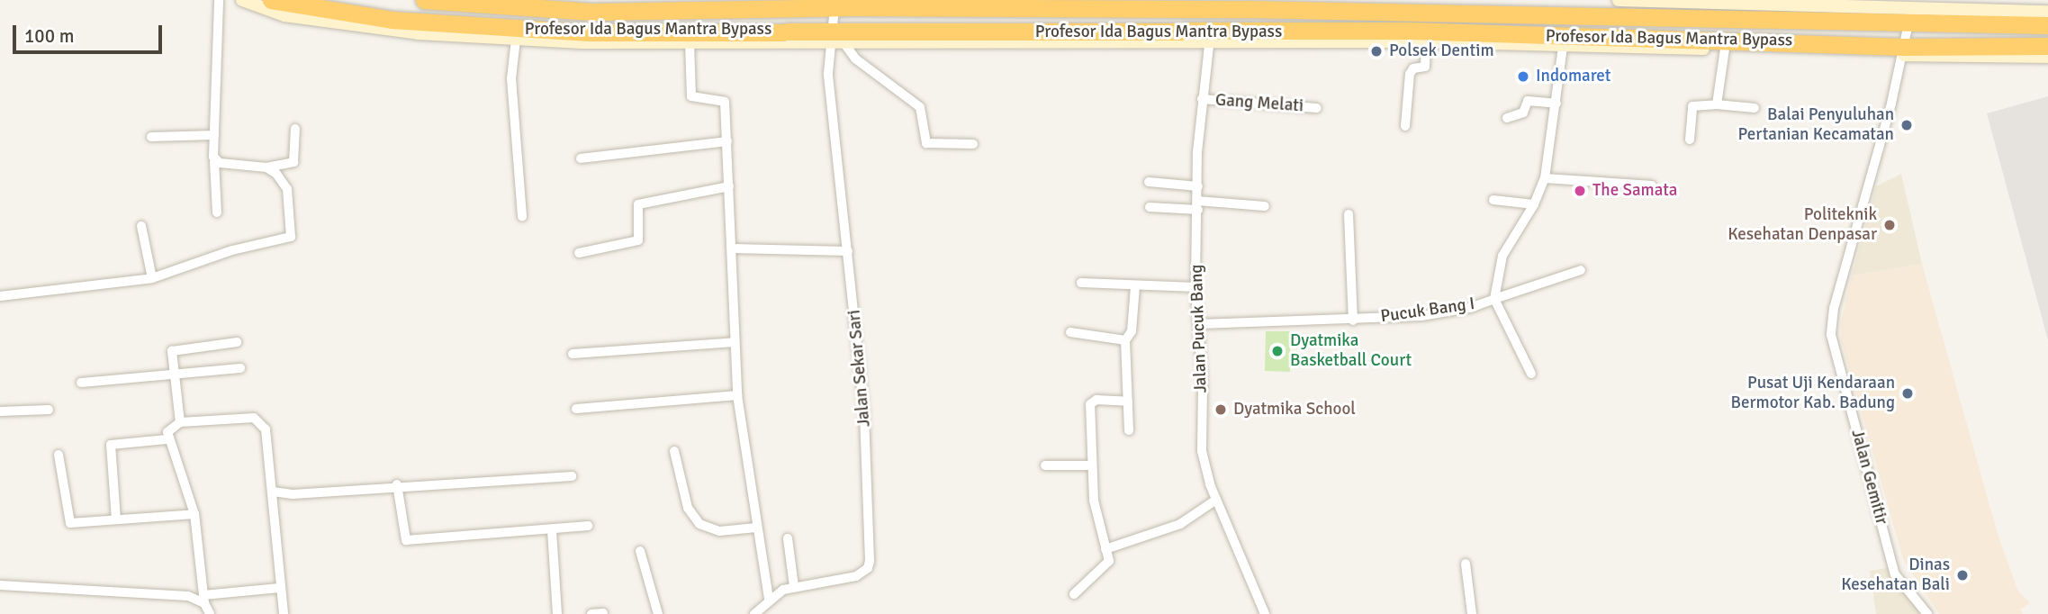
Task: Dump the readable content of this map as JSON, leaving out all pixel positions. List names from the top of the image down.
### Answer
{
  "streets": {
    "highway": ["Profesor Ida Bagus Mantra Bypass"],
    "street": [
      "Gang Melati",
      "Pucuk Bang I",
      "Jalan Pucuk Bang",
      "Jalan Sekar Sari",
      "Jalan Gemitir"
    ]
  },
  "crossings": [
    ["Profesor Ida Bagus Mantra Bypass", "Pucuk Bang I"],
    ["Profesor Ida Bagus Mantra Bypass", "Jalan Pucuk Bang"],
    ["Profesor Ida Bagus Mantra Bypass", "Jalan Sekar Sari"],
    ["Profesor Ida Bagus Mantra Bypass", "Jalan Gemitir"],
    ["Gang Melati", "Jalan Pucuk Bang"],
    ["Pucuk Bang I", "Jalan Pucuk Bang"]
  ],
  "places": [
    "Polsek Dentim",
    "Indomaret",
    "Balai Penyuluhan Pertanian Kecamatan",
    "The Samata",
    "Politeknik Kesehatan Denpasar",
    "Dyatmika Basketball Court",
    "Pusat Uji Kendaraan Bermotor Kab. Badung",
    "Dyatmika School",
    "Dinas Kesehatan Bali"
  ],
  "scale_bar": "100 m"
}
